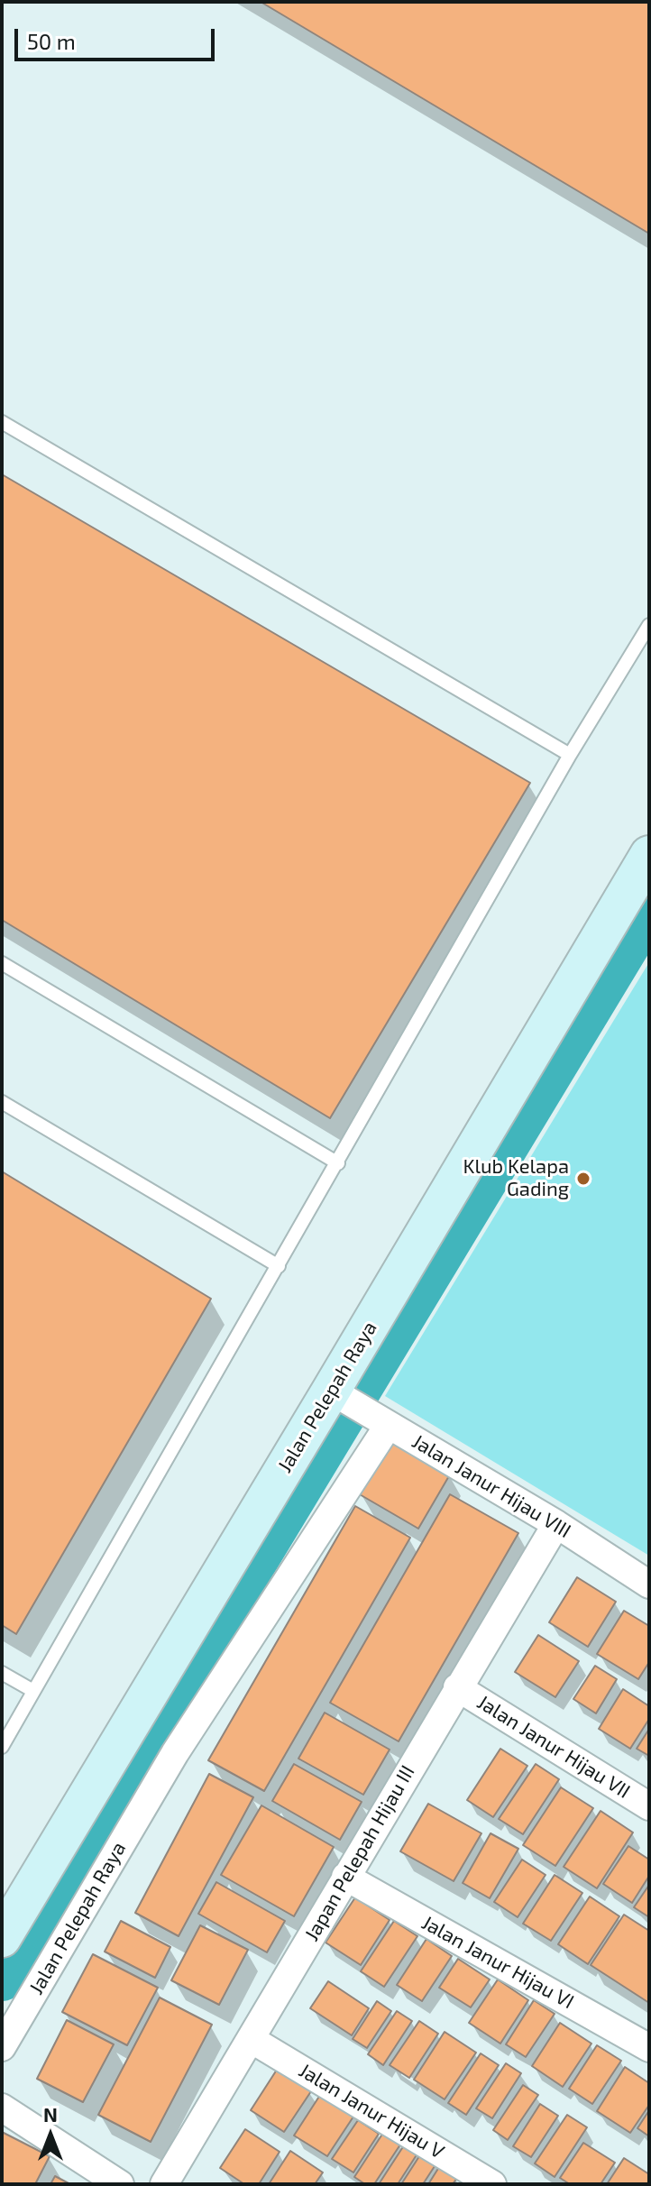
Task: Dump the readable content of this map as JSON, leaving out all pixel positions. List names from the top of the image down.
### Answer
{
  "streets": {
    "street": [
      "Jalan Pelepah Raya",
      "Jalan Janur Hijau VIII",
      "Jalan Janur Hijau VII",
      "Japan Pelepah Hijau III",
      "Jalan Janur Hijau VI",
      "Jalan Janur Hijau V"
    ]
  },
  "crossings": [
    ["Jalan Pelepah Raya", "Jalan Janur Hijau VIII"],
    ["Jalan Janur Hijau VIII", "Japan Pelepah Hijau III"],
    ["Jalan Janur Hijau VII", "Japan Pelepah Hijau III"],
    ["Japan Pelepah Hijau III", "Jalan Janur Hijau VI"],
    ["Japan Pelepah Hijau III", "Jalan Janur Hijau V"]
  ],
  "places": ["Klub Kelapa Gading"],
  "scale_bar": "50 m",
  "north": "top"
}
